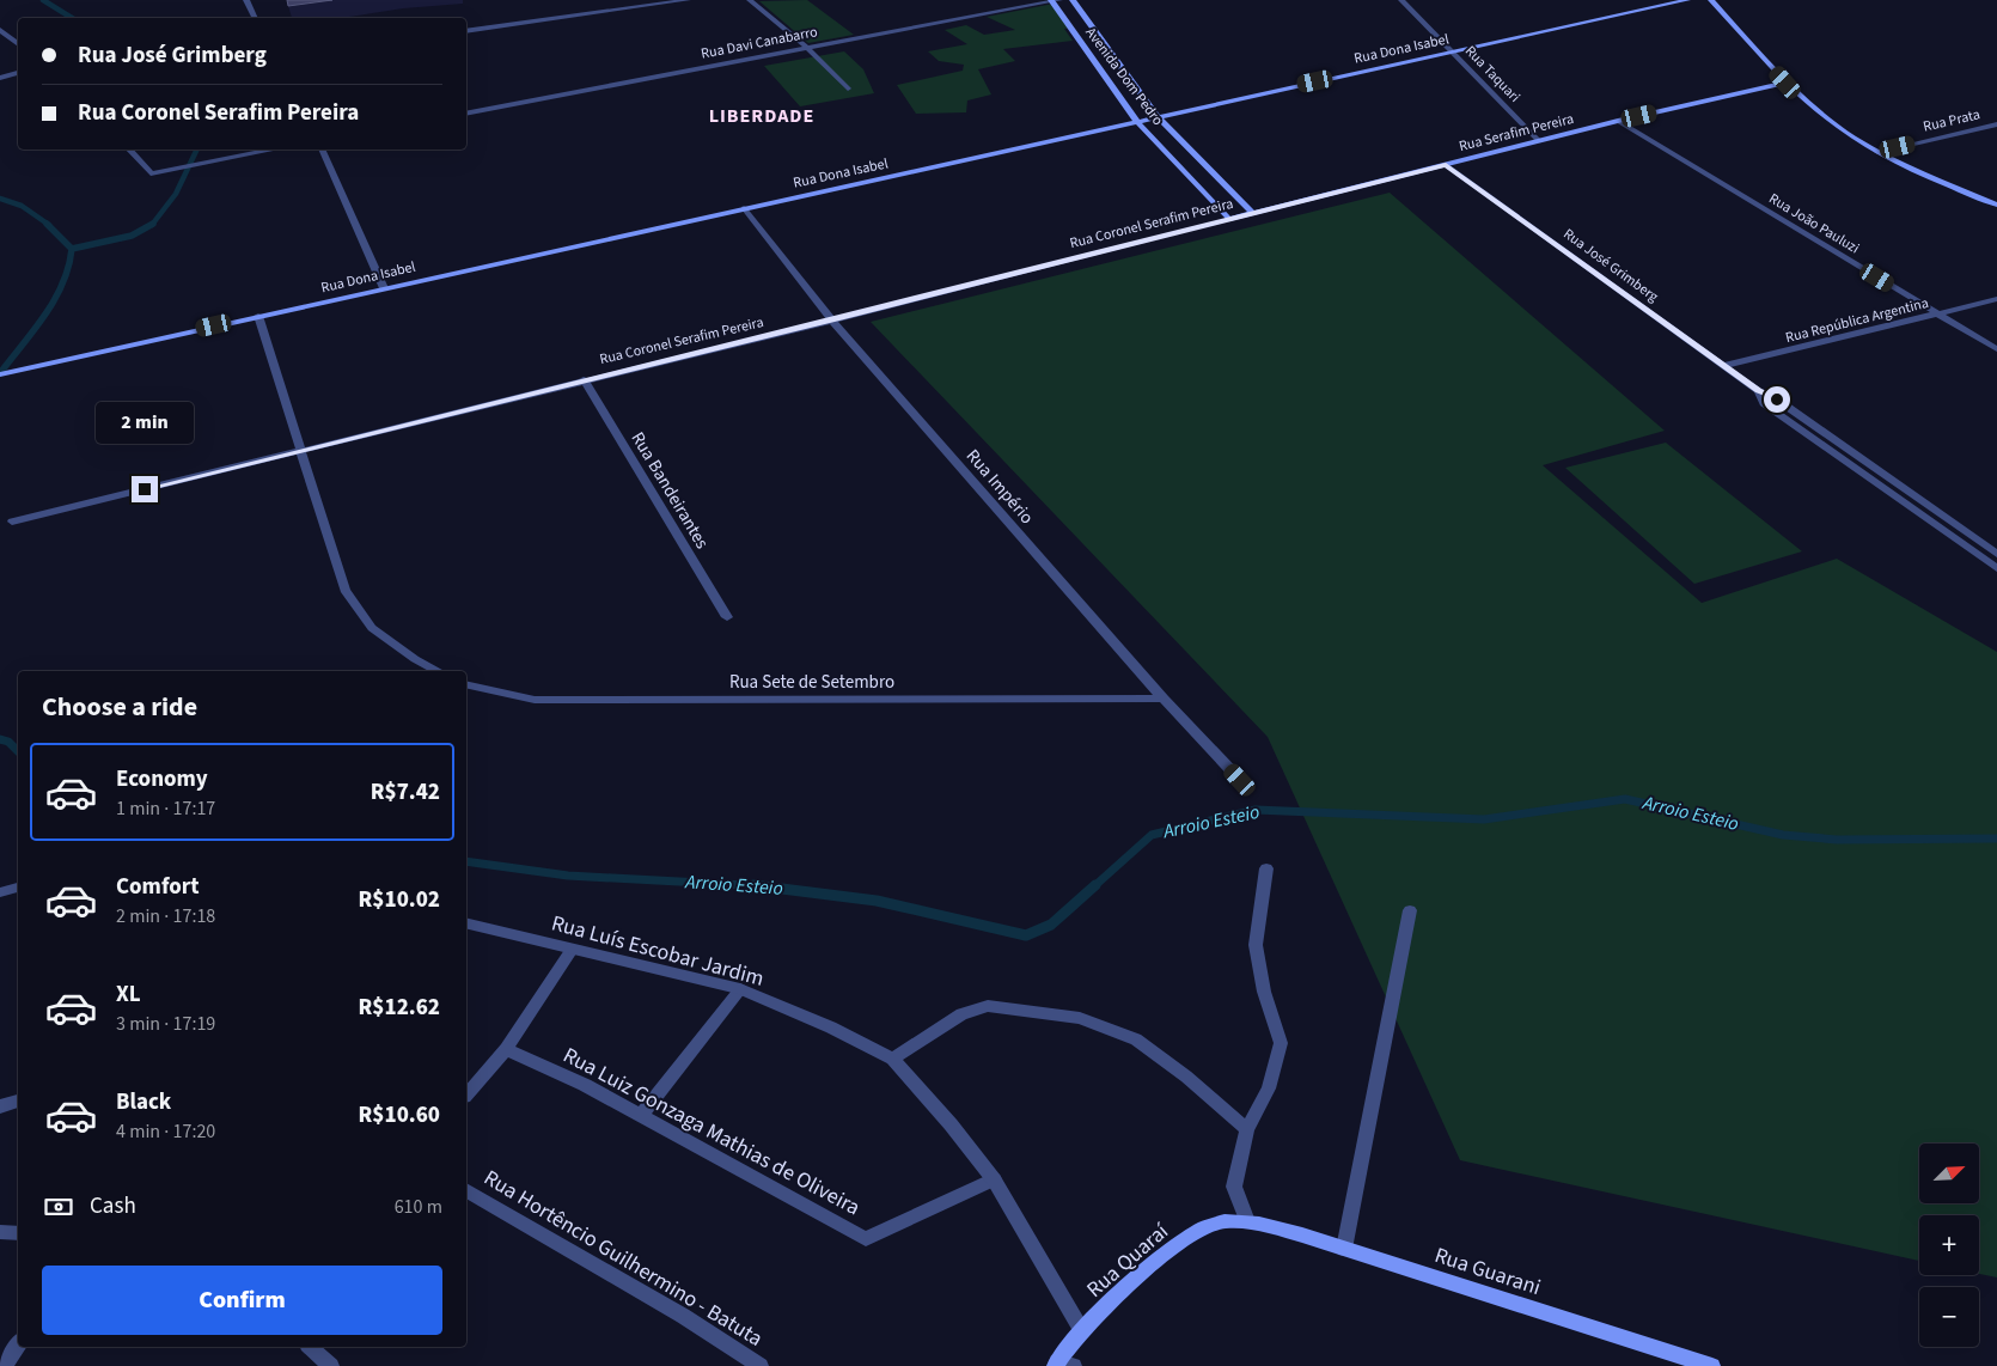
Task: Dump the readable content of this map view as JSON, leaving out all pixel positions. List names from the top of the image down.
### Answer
{
  "streets": {
    "street": [
      "Rua Davi Canabarro",
      "Rua Dona Isabel",
      "Rua Taquari",
      "Avenida Dom Pedro",
      "Rua Prata",
      "Rua Serafim Pereira",
      "Rua Coronel Serafim Pereira",
      "Rua João Pauluzi",
      "Rua José Grimberg",
      "Rua República Argentina",
      "Rua Império",
      "Rua Bandeirantes",
      "Rua Sete de Setembro",
      "Rua Luís Escobar Jardim",
      "Rua Luiz Gonzaga Mathias de Oliveira",
      "Rua Hortêncio Guilhermino - Batuta",
      "Rua Quaraí",
      "Rua Guarani"
    ]
  },
  "crossings": [
    ["Rua Davi Canabarro", "Avenida Dom Pedro"],
    ["Rua Dona Isabel", "Rua Taquari"],
    ["Rua Dona Isabel", "Avenida Dom Pedro"],
    ["Rua Dona Isabel", "Rua Império"],
    ["Rua Taquari", "Rua Serafim Pereira"],
    ["Avenida Dom Pedro", "Rua Serafim Pereira"],
    ["Avenida Dom Pedro", "Rua Coronel Serafim Pereira"],
    ["Rua Serafim Pereira", "Rua Coronel Serafim Pereira"],
    ["Rua Serafim Pereira", "Rua João Pauluzi"],
    ["Rua Serafim Pereira", "Rua José Grimberg"],
    ["Rua Coronel Serafim Pereira", "Rua Império"],
    ["Rua Coronel Serafim Pereira", "Rua Bandeirantes"],
    ["Rua João Pauluzi", "Rua República Argentina"],
    ["Rua José Grimberg", "Rua República Argentina"],
    ["Rua Império", "Rua Sete de Setembro"],
    ["Rua Luís Escobar Jardim", "Rua Luiz Gonzaga Mathias de Oliveira"],
    ["Rua Luís Escobar Jardim", "Rua Quaraí"],
    ["Rua Quaraí", "Rua Guarani"]
  ],
  "districts": ["LIBERDADE"],
  "water": ["Arroio Esteio"],
  "north": "top right",
  "page": {
    "banner": ["Rua José Grimberg", "Rua Coronel Serafim Pereira"],
    "bubble": "2 min",
    "heading": "Choose a ride",
    "list": [
      {
        "name": "Economy",
        "note": "1 min · 17:17",
        "value": "R$7.42"
      },
      {
        "name": "Comfort",
        "note": "2 min · 17:18",
        "value": "R$10.02"
      },
      {
        "name": "XL",
        "note": "3 min · 17:19",
        "value": "R$12.62"
      },
      {
        "name": "Black",
        "note": "4 min · 17:20",
        "value": "R$10.60"
      }
    ],
    "map_buttons": ["+", "−"],
    "pay": ["Cash", "610 m"],
    "buttons": "Confirm"
  }
}
